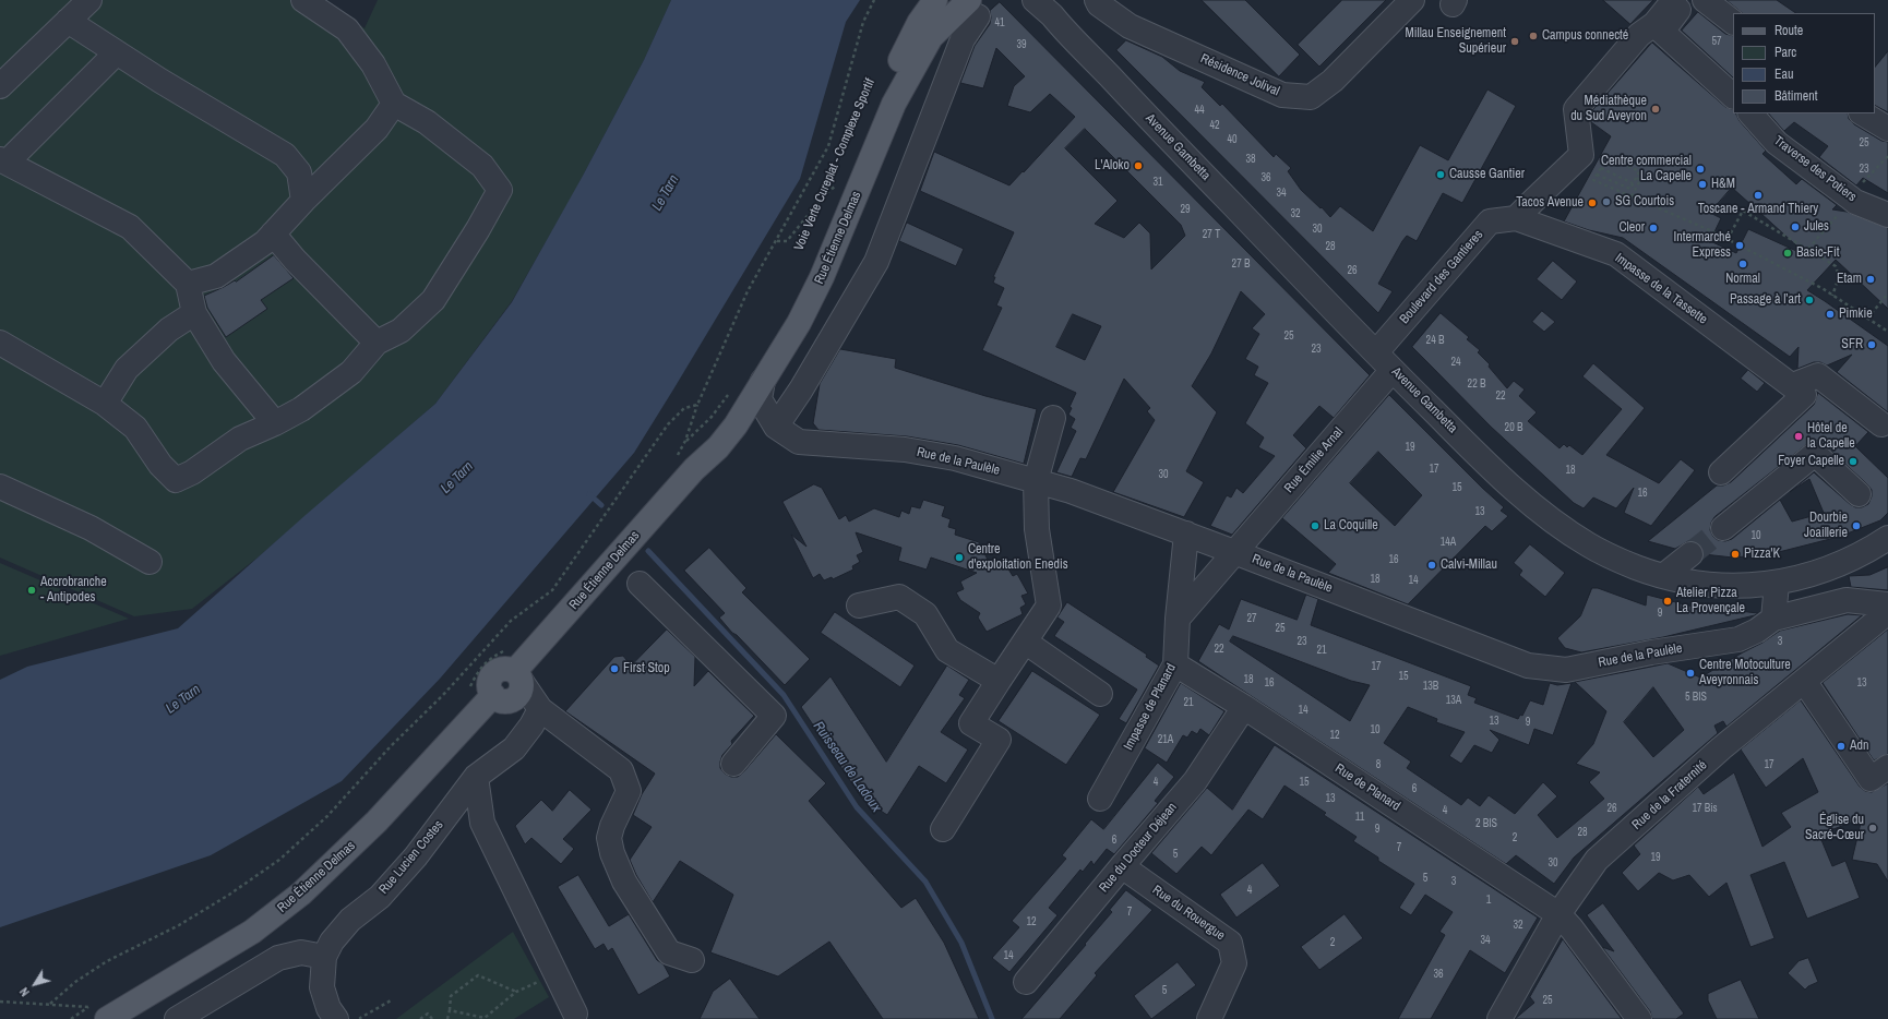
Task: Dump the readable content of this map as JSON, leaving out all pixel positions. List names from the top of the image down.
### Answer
{
  "streets": {
    "main road": ["Rue Étienne Delmas"],
    "street": [
      "Résidence Jolival",
      "Avenue Gambetta",
      "Traverse des Potiers",
      "Boulevard des Gantieres",
      "Impasse de la Tassette",
      "Rue Émilie Arnal",
      "Rue de la Paulèle",
      "Impasse de Planard",
      "Rue de Planard",
      "Rue de la Fraternité",
      "Rue du Docteur Déjean",
      "Rue Lucien Costes",
      "Rue du Rouergue"
    ],
    "path": ["Voie Verte Cureplat - Complexe Sportif"]
  },
  "crossings": [
    ["Avenue Gambetta", "Boulevard des Gantieres"],
    ["Avenue Gambetta", "Rue Émilie Arnal"],
    ["Rue Étienne Delmas", "Rue de la Paulèle"],
    ["Boulevard des Gantieres", "Impasse de la Tassette"],
    ["Rue Émilie Arnal", "Rue de la Paulèle"],
    ["Rue de la Paulèle", "Impasse de Planard"],
    ["Impasse de Planard", "Rue de Planard"],
    ["Rue de Planard", "Rue de la Fraternité"],
    ["Rue de Planard", "Rue du Docteur Déjean"],
    ["Rue du Docteur Déjean", "Rue du Rouergue"]
  ],
  "water": ["Le Tarn", "Ruisseau de Ladoux"],
  "places": [
    "Campus connecté",
    "Millau Enseignement Supérieur",
    "Médiathèque du Sud Aveyron",
    "L'Aloko",
    "Centre commercial La Capelle",
    "Causse Gantier",
    "H&M",
    "Toscane - Armand Thiery",
    "SG Courtois",
    "Tacos Avenue",
    "Jules",
    "Cleor",
    "Intermarché Express",
    "Basic-Fit",
    "Normal",
    "Etam",
    "Passage à l’art",
    "Pimkie",
    "SFR",
    "Hôtel de la Capelle",
    "Foyer Capelle",
    "La Coquille",
    "Dourbie Joaillerie",
    "Pizza'K",
    "Centre d'exploitation Enedis",
    "Calvi-Millau",
    "Accrobranche - Antipodes",
    "Atelier Pizza La Provençale",
    "First Stop",
    "Centre Motoculture Aveyronnais",
    "Adn",
    "Église du Sacré-Cœur"
  ],
  "house_numbers": [
    "41",
    "57",
    "39",
    "44",
    "42",
    "40",
    "25",
    "38",
    "23",
    "36",
    "31",
    "34",
    "29",
    "32",
    "30",
    "27 T",
    "28",
    "27 B",
    "26",
    "25",
    "24 B",
    "23",
    "24",
    "22 B",
    "22",
    "20 B",
    "19",
    "17",
    "18",
    "30",
    "15",
    "16",
    "13",
    "10",
    "14A",
    "16",
    "18",
    "14",
    "9",
    "27",
    "25",
    "23",
    "3",
    "22",
    "21",
    "17",
    "15",
    "18",
    "16",
    "13",
    "13B",
    "5 BIS",
    "13A",
    "21",
    "14",
    "13",
    "9",
    "10",
    "12",
    "21A",
    "8",
    "17",
    "4",
    "15",
    "6",
    "13",
    "26",
    "17 Bis",
    "4",
    "11",
    "2 BIS",
    "9",
    "28",
    "2",
    "6",
    "7",
    "5",
    "19",
    "30",
    "5",
    "3",
    "4",
    "1",
    "7",
    "12",
    "32",
    "34",
    "2",
    "14",
    "36",
    "5",
    "25"
  ],
  "legend": [
    "Route",
    "Parc",
    "Eau",
    "Bâtiment"
  ],
  "north": "bottom left"
}
